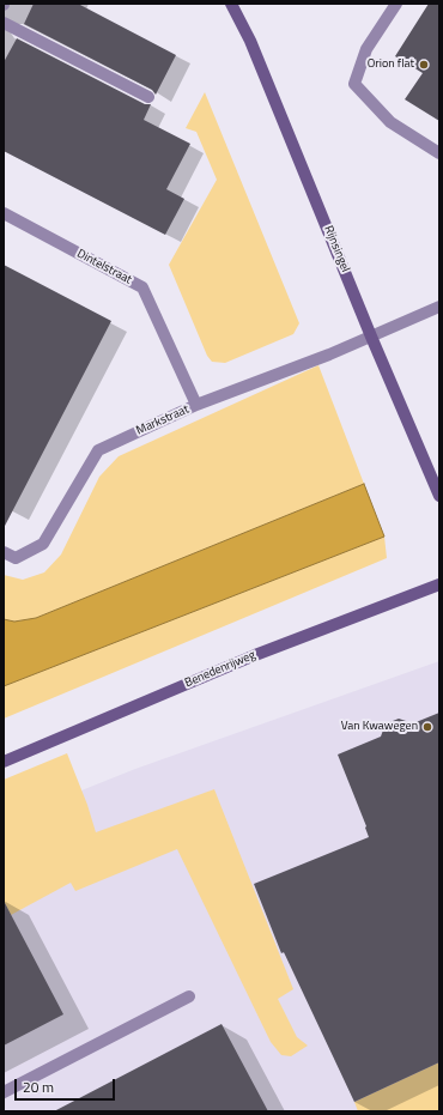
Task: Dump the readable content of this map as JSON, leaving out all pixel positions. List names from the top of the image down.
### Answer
{
  "streets": {
    "street": [
      "Rijnsingel",
      "Dintelstraat",
      "Markstraat",
      "Benedenrijweg"
    ]
  },
  "crossings": [
    ["Rijnsingel", "Markstraat"],
    ["Dintelstraat", "Markstraat"]
  ],
  "places": ["Orion flat", "Van Kwawegen"],
  "scale_bar": "20 m"
}
